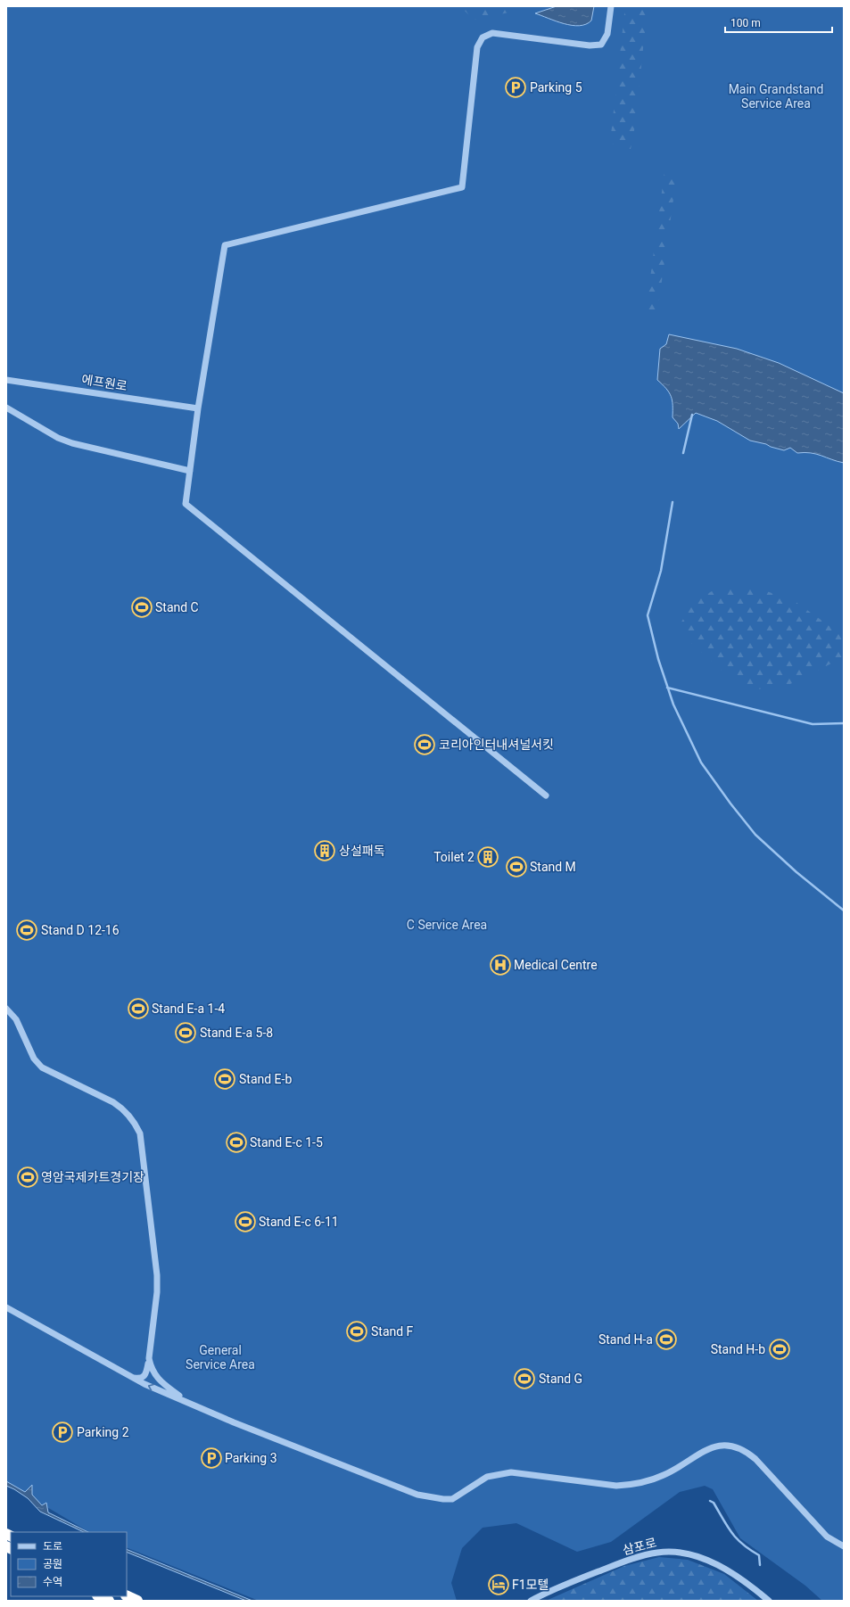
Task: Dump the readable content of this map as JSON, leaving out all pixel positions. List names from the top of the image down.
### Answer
{
  "streets": {
    "street": ["에프원로", "삼포로"]
  },
  "parks": ["Main Grandstand Service Area", "C Service Area", "General Service Area"],
  "places": {
    "parking": ["Parking 5", "Parking 2", "Parking 3"],
    "sports": [
      "Stand C",
      "코리아인터내셔널서킷",
      "Stand M",
      "Stand D 12-16",
      "Stand E-a 1-4",
      "Stand E-a 5-8",
      "Stand E-b",
      "Stand E-c 1-5",
      "영암국제카트경기장",
      "Stand E-c 6-11",
      "Stand F",
      "Stand H-a",
      "Stand H-b",
      "Stand G"
    ],
    "building": ["상설패독", "Toilet 2"],
    "hospital": ["Medical Centre"],
    "hotel": ["F1모텔"]
  },
  "legend": ["도로", "공원", "수역"],
  "scale_bar": "100 m"
}
